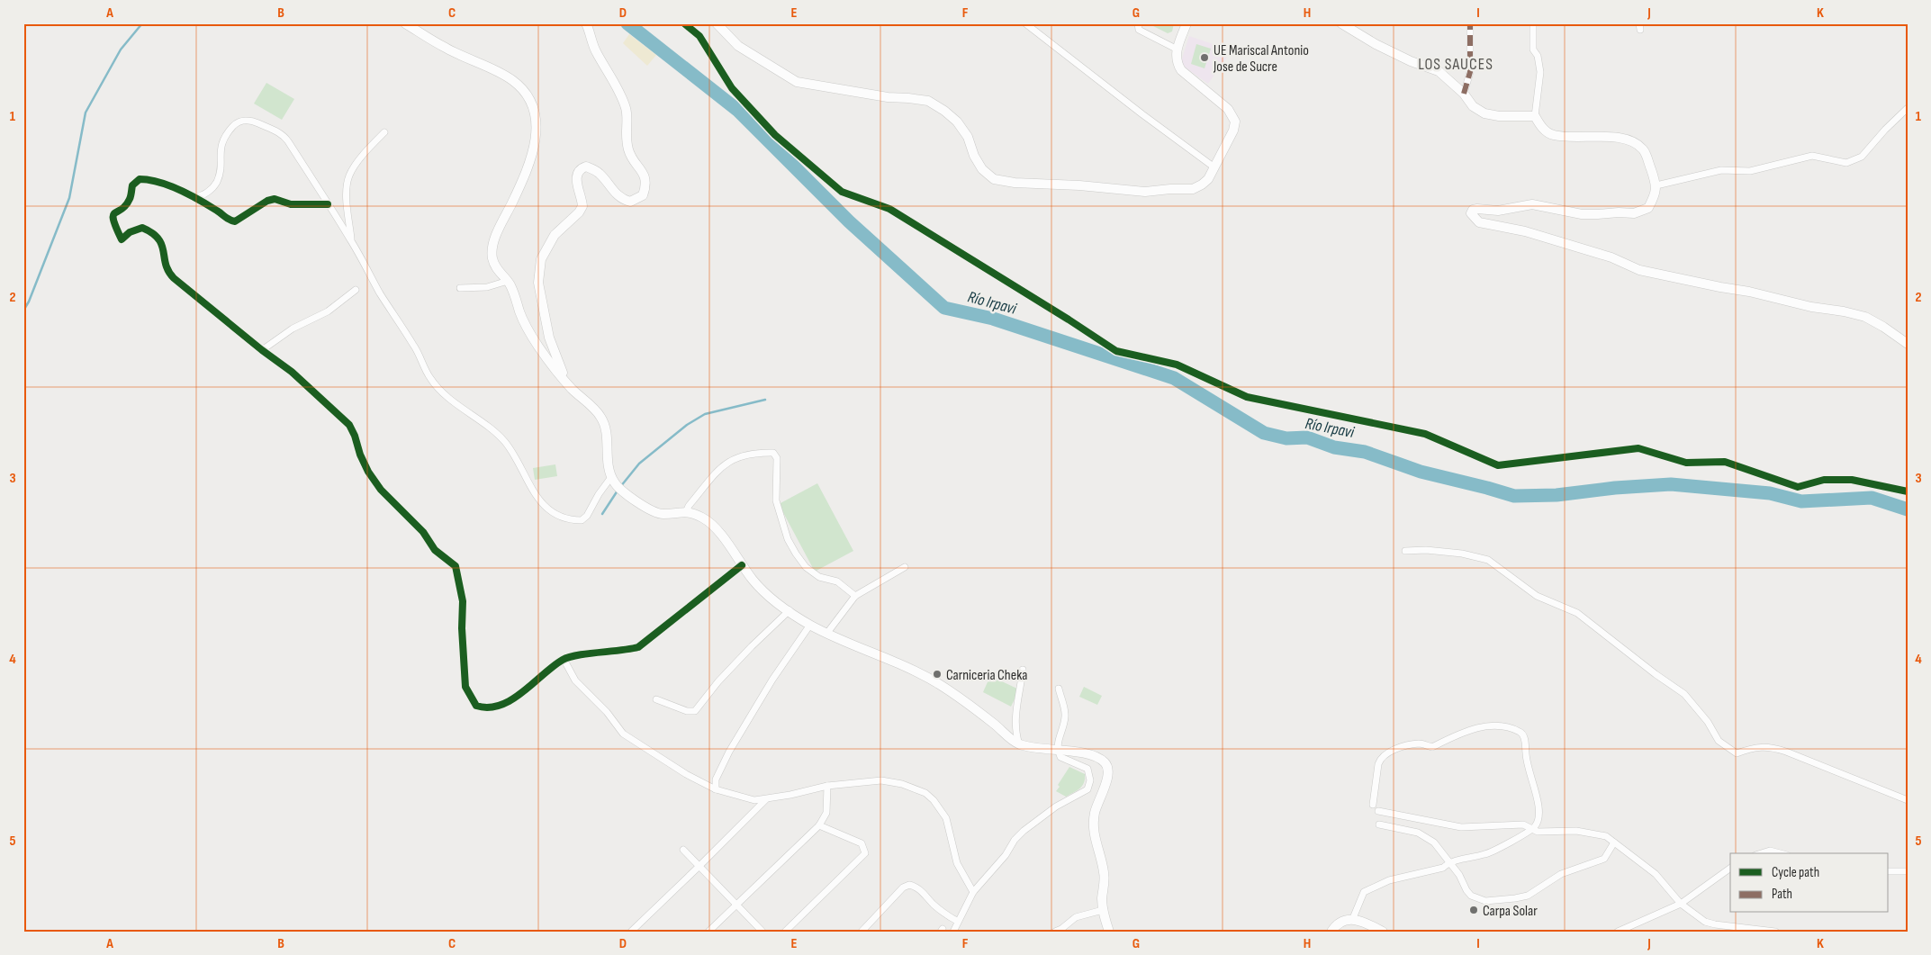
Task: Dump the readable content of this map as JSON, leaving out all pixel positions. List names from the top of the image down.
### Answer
{
  "districts": ["LOS SAUCES"],
  "water": ["Río Irpavi"],
  "places": ["UE Mariscal Antonio Jose de Sucre", "Carniceria Cheka", "Carpa Solar"],
  "legend": ["Cycle path", "Path"],
  "grid": {
    "columns": [
      "A",
      "B",
      "C",
      "D",
      "E",
      "F",
      "G",
      "H",
      "I",
      "J",
      "K"
    ],
    "rows": [
      "1",
      "2",
      "3",
      "4",
      "5"
    ]
  }
}
